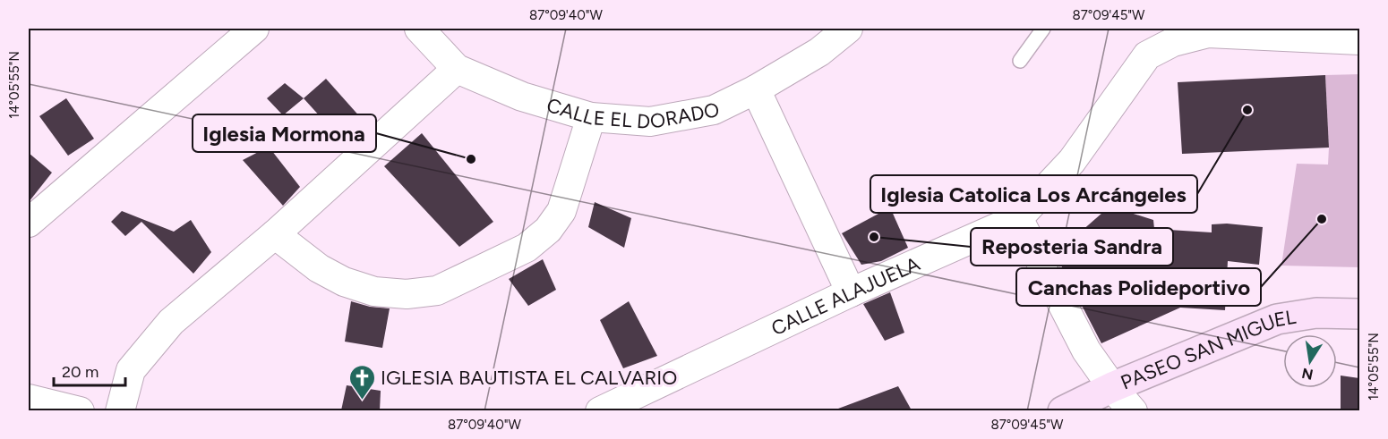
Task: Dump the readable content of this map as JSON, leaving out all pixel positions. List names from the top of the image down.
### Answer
{
  "streets": {
    "street": ["CALLE EL DORADO", "CALLE ALAJUELA", "PASEO SAN MIGUEL"]
  },
  "places": {
    "other": [
      "Iglesia Catolica Los Arcángeles",
      "Iglesia Mormona",
      "Canchas Polideportivo",
      "Reposteria Sandra"
    ],
    "church": ["IGLESIA BAUTISTA EL CALVARIO"]
  },
  "scale_bar": "20 m",
  "north": "bottom",
  "coordinates": ["87°09'40\"W", "87°09'45\"W", "14°05'55\"N"]
}
